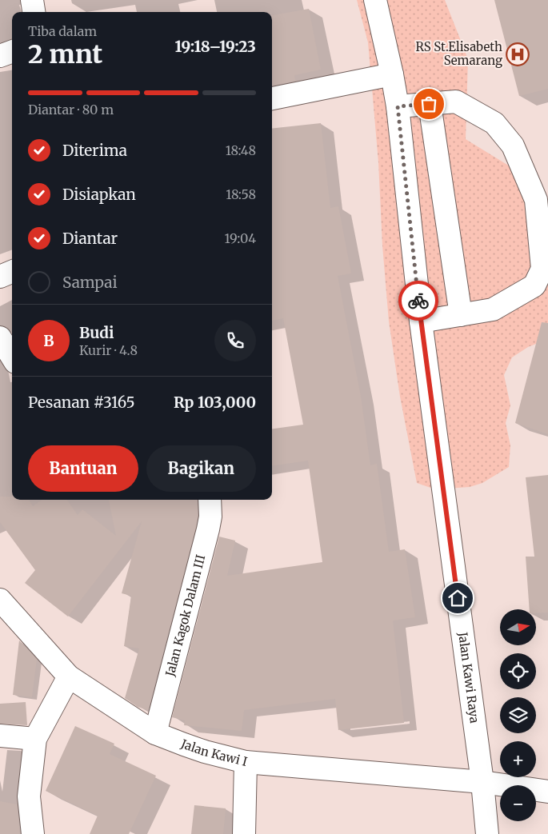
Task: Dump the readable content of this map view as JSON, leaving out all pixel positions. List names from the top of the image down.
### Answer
{
  "streets": {
    "street": ["Jalan Kagok Dalam III", "Jalan Kawi Raya", "Jalan Kawi I"]
  },
  "crossings": [
    ["Jalan Kagok Dalam III", "Jalan Kawi I"],
    ["Jalan Kawi Raya", "Jalan Kawi I"]
  ],
  "places": {
    "hospital": ["RS St.Elisabeth Semarang"]
  },
  "north": "right",
  "page": {
    "heading": ["2 mnt", "Tiba dalam", "19:18–19:23"],
    "panel": [
      "Budi",
      "Kurir · 4.8",
      "Pesanan #3165",
      "Rp 103,000"
    ],
    "bar": "Diantar · 80 m",
    "list": [
      ["Diterima", "18:48"],
      ["Disiapkan", "18:58"],
      ["Diantar", "19:04"],
      "Sampai"
    ],
    "round": "B",
    "buttons": ["Bantuan", "Bagikan"],
    "map_buttons": ["+", "−"]
  }
}
